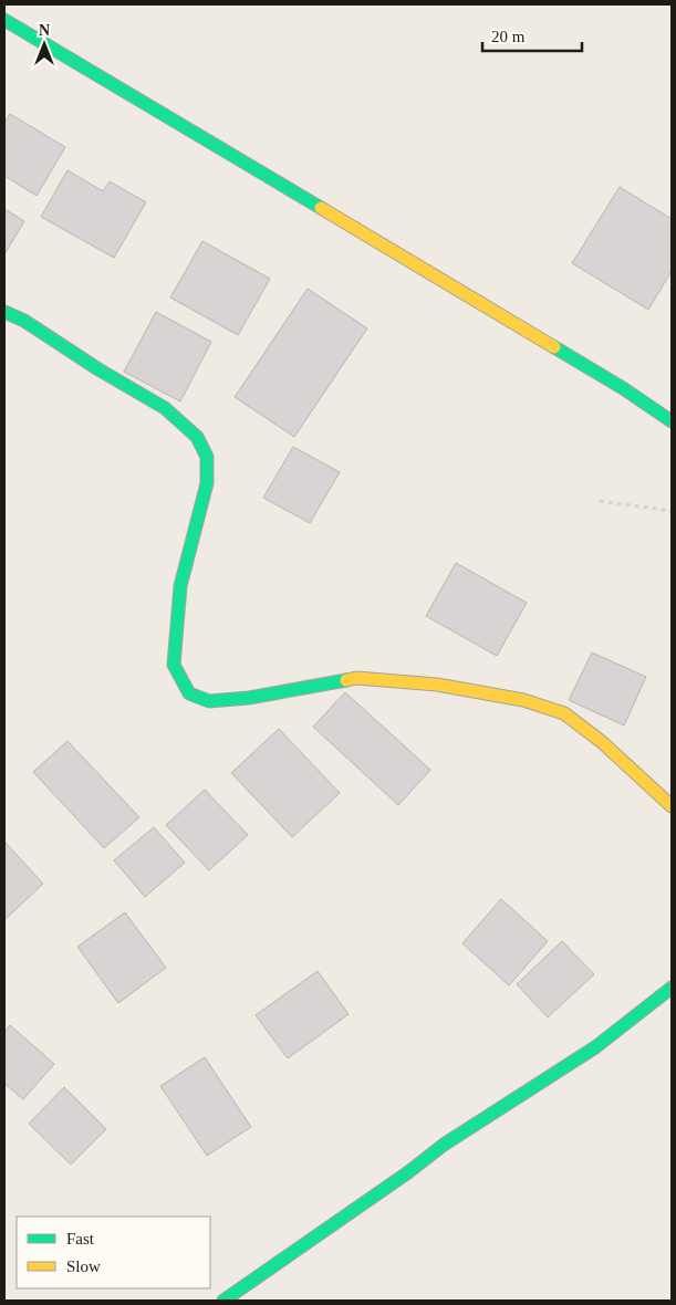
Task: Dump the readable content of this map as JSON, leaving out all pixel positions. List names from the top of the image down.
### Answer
{
  "legend": ["Fast", "Slow"],
  "scale_bar": "20 m",
  "north": "top"
}
